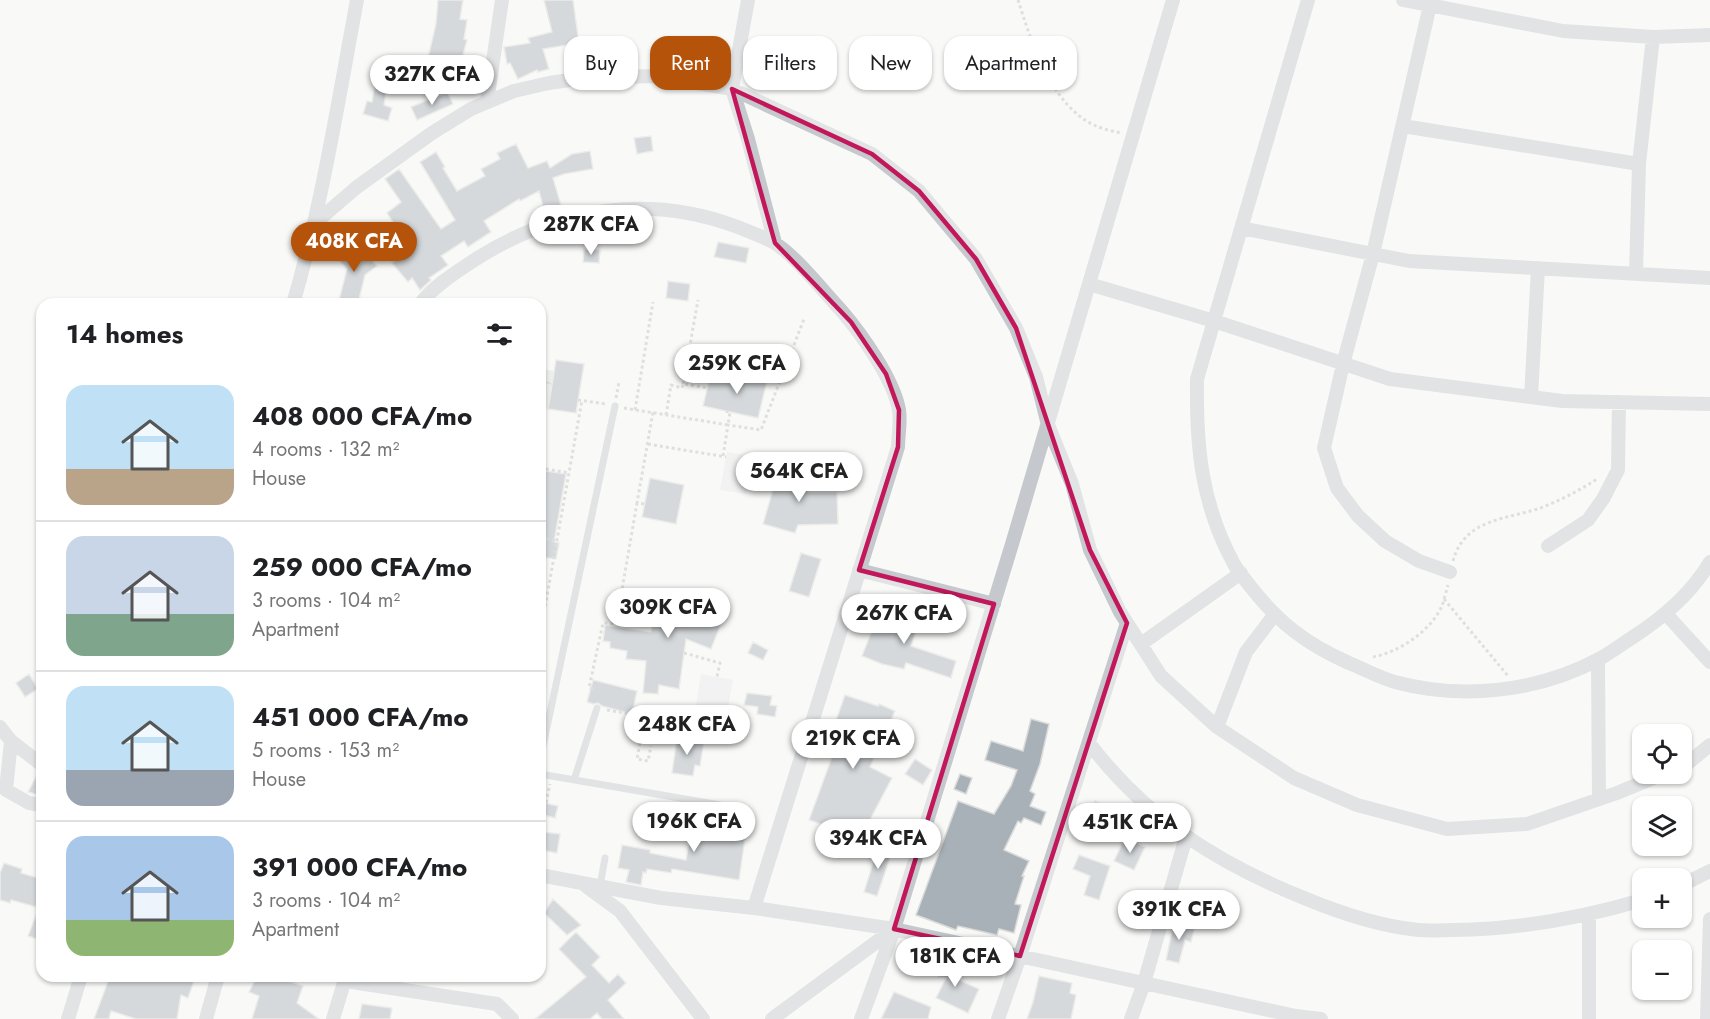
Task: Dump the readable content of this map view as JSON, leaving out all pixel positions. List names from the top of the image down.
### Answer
{
  "page": {
    "chip": [
      "Buy",
      "Rent",
      "Filters",
      "New",
      "Apartment"
    ],
    "price": [
      "327K CFA",
      "287K CFA",
      "408K CFA",
      "259K CFA",
      "564K CFA",
      "309K CFA",
      "267K CFA",
      "248K CFA",
      "219K CFA",
      "196K CFA",
      "451K CFA",
      "394K CFA",
      "391K CFA",
      "181K CFA"
    ],
    "heading": "14 homes",
    "list": [
      {
        "name": "408 000 CFA/mo",
        "note": "4 rooms · 132 m² · House"
      },
      {
        "name": "259 000 CFA/mo",
        "note": "3 rooms · 104 m² · Apartment"
      },
      {
        "name": "451 000 CFA/mo",
        "note": "5 rooms · 153 m² · House"
      },
      {
        "name": "391 000 CFA/mo",
        "note": "3 rooms · 104 m² · Apartment"
      }
    ],
    "map_buttons": ["+", "−"]
  }
}
